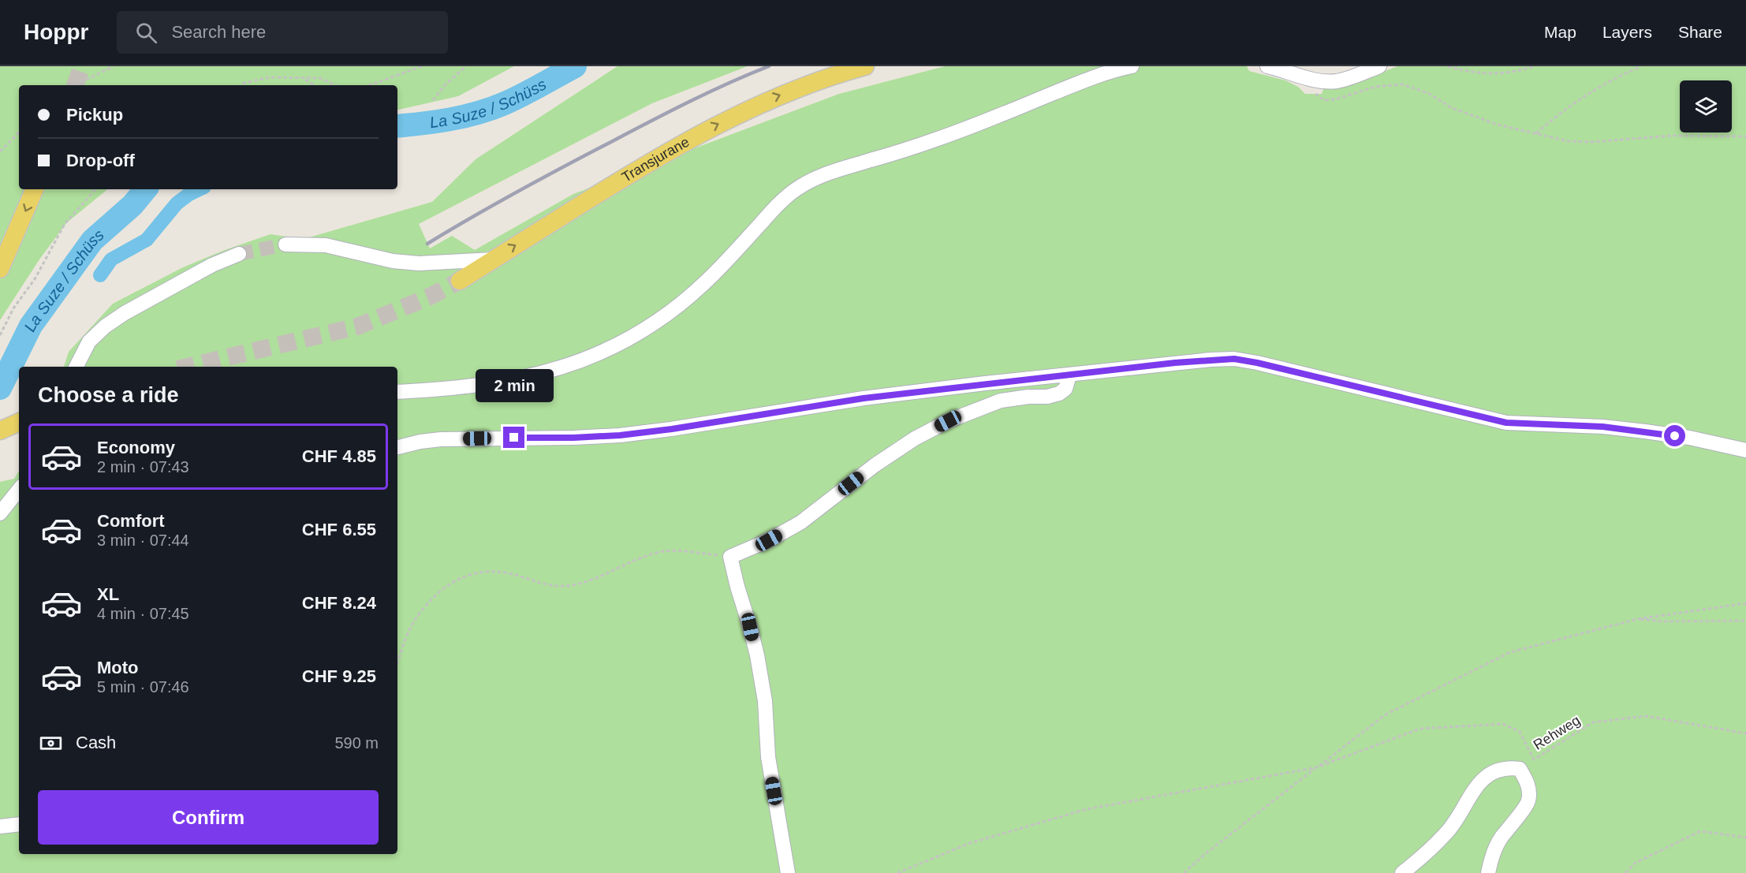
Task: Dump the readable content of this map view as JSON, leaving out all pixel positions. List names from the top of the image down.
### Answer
{
  "streets": {
    "main road": ["Transjurane"],
    "path": ["Rehweg"]
  },
  "one_way": ["Transjurane"],
  "water": ["La Suze / Schüss"],
  "page": {
    "header": "Hoppr",
    "search": "Search here",
    "nav": ["Map", "Layers", "Share"],
    "banner": ["Pickup", "Drop-off"],
    "heading": "Choose a ride",
    "bubble": "2 min",
    "list": [
      {
        "name": "Economy",
        "note": "2 min · 07:43",
        "value": "CHF 4.85"
      },
      {
        "name": "Comfort",
        "note": "3 min · 07:44",
        "value": "CHF 6.55"
      },
      {
        "name": "XL",
        "note": "4 min · 07:45",
        "value": "CHF 8.24"
      },
      {
        "name": "Moto",
        "note": "5 min · 07:46",
        "value": "CHF 9.25"
      }
    ],
    "pay": ["Cash", "590 m"],
    "buttons": "Confirm"
  }
}
